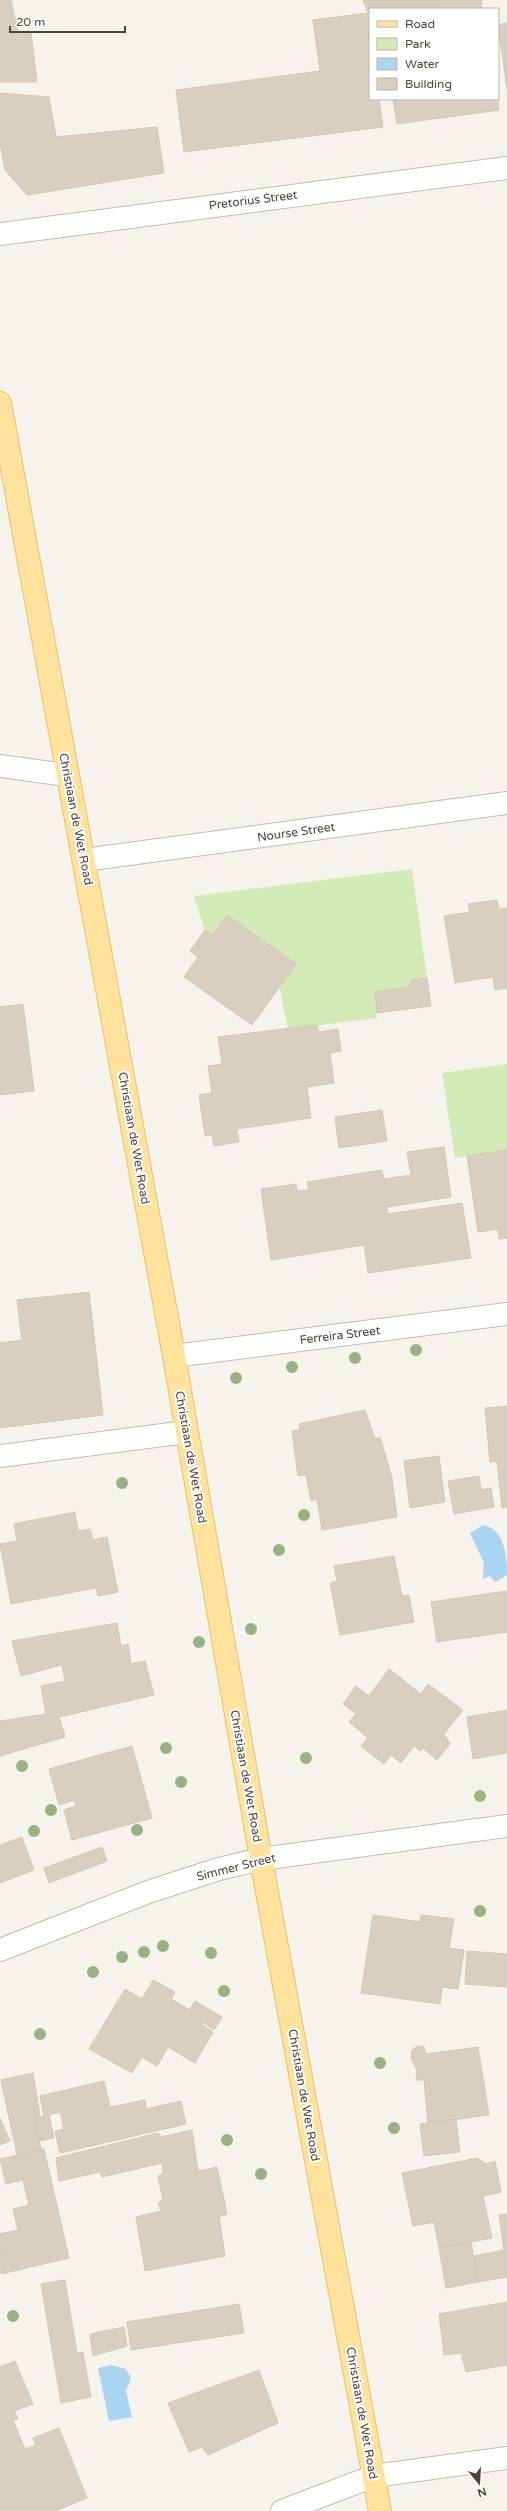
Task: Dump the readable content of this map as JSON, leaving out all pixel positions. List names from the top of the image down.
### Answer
{
  "streets": {
    "main road": ["Christiaan de Wet Road"],
    "street": [
      "Pretorius Street",
      "Nourse Street",
      "Ferreira Street",
      "Simmer Street"
    ]
  },
  "crossings": [
    ["Christiaan de Wet Road", "Nourse Street"],
    ["Christiaan de Wet Road", "Ferreira Street"],
    ["Christiaan de Wet Road", "Simmer Street"]
  ],
  "legend": [
    "Road",
    "Park",
    "Water",
    "Building"
  ],
  "scale_bar": "20 m",
  "north": "bottom"
}
